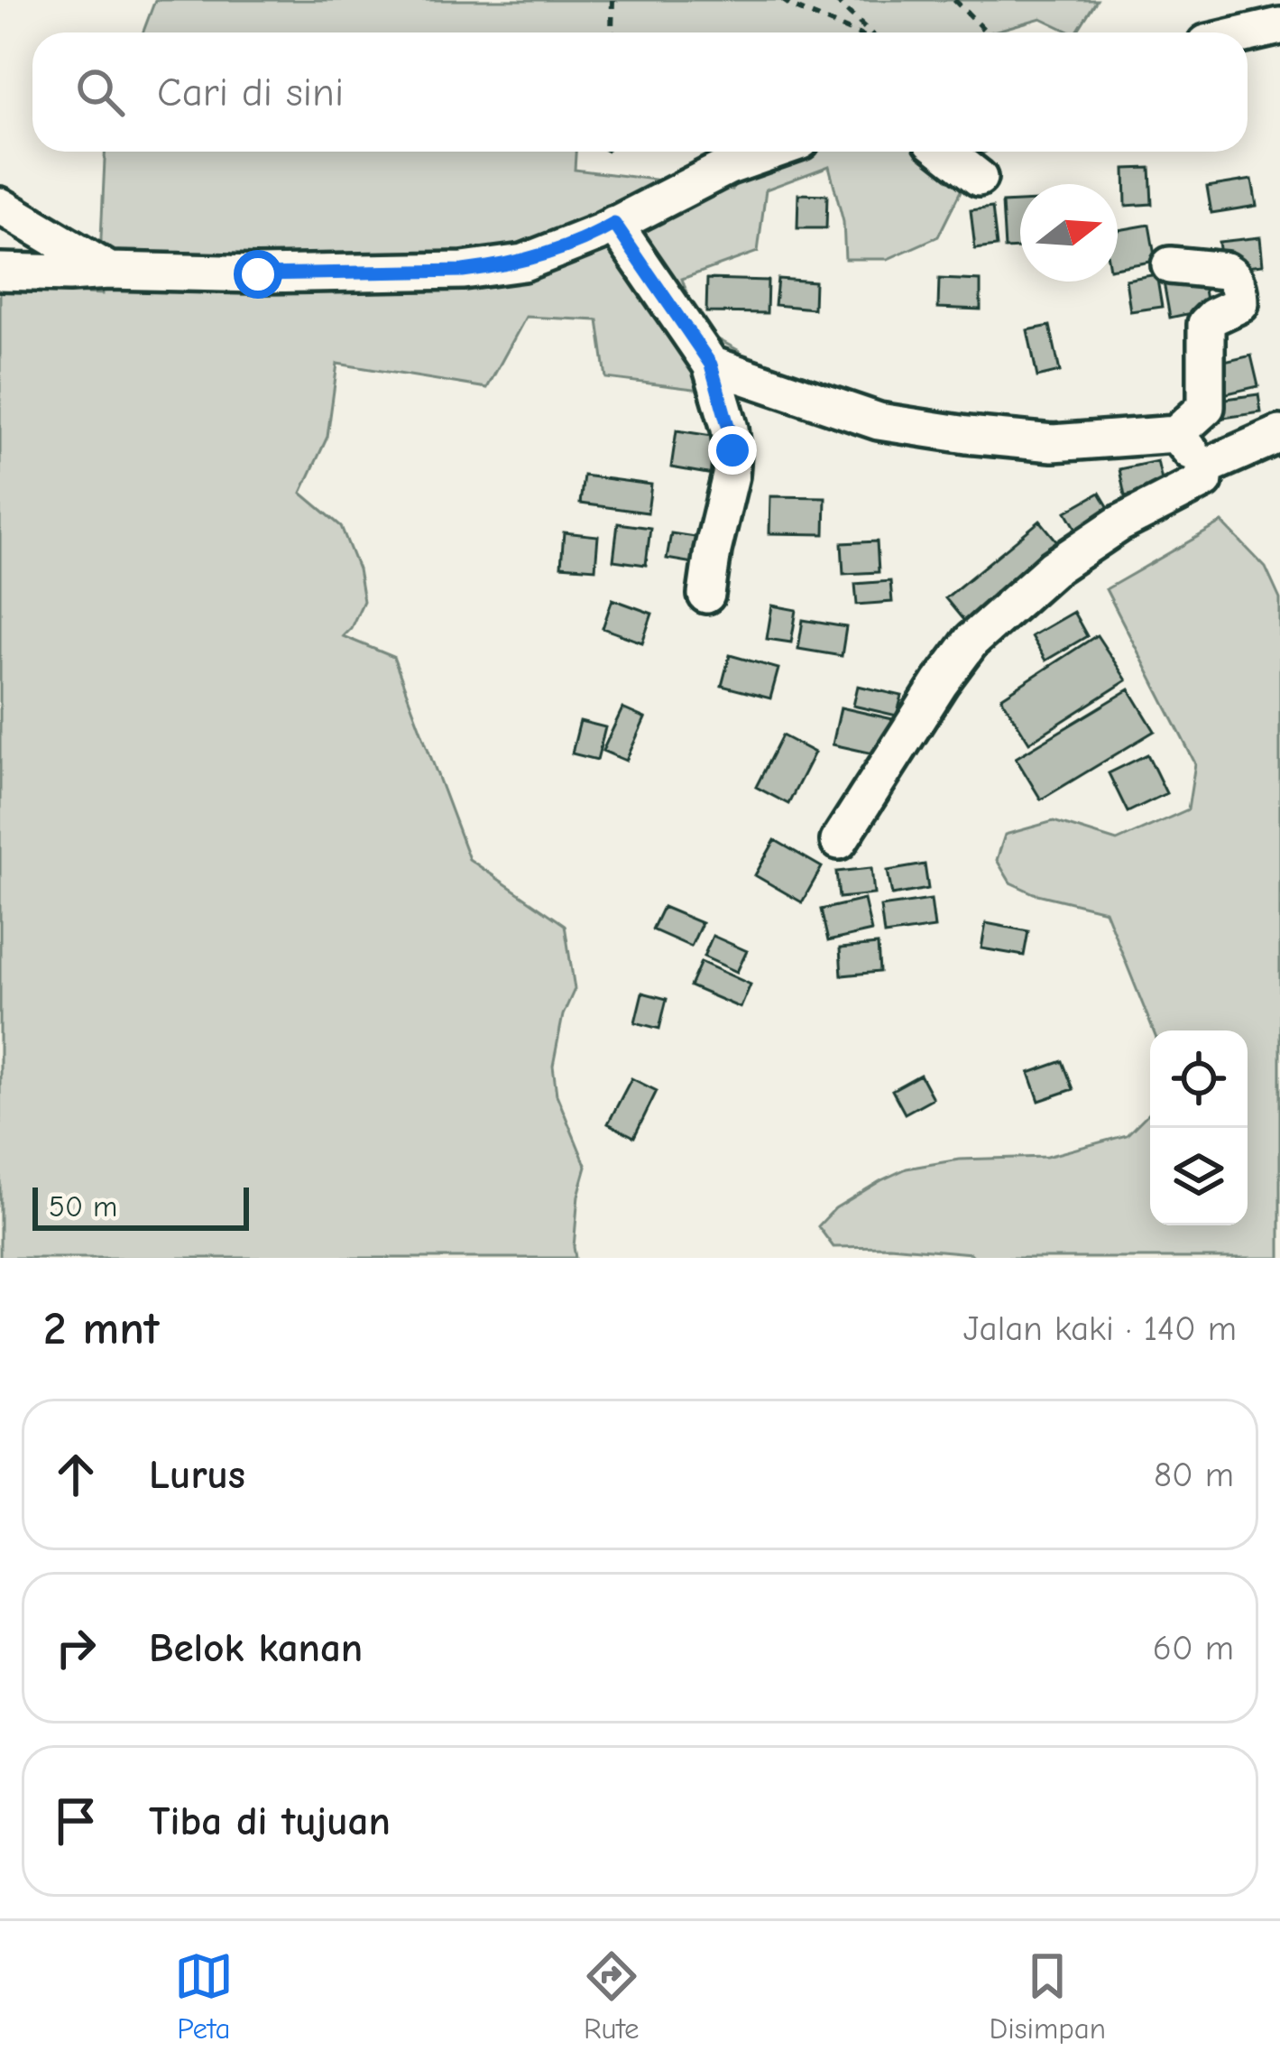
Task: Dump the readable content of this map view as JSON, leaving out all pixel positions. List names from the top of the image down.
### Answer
{
  "scale_bar": "50 m",
  "north": "right",
  "page": {
    "search": "Cari di sini",
    "scale": "50 m",
    "heading": ["2 mnt", "Jalan kaki · 140 m"],
    "list": [
      ["Lurus", "80 m"],
      ["Belok kanan", "60 m"],
      "Tiba di tujuan"
    ],
    "nav": ["Peta", "Rute", "Disimpan"]
  }
}
